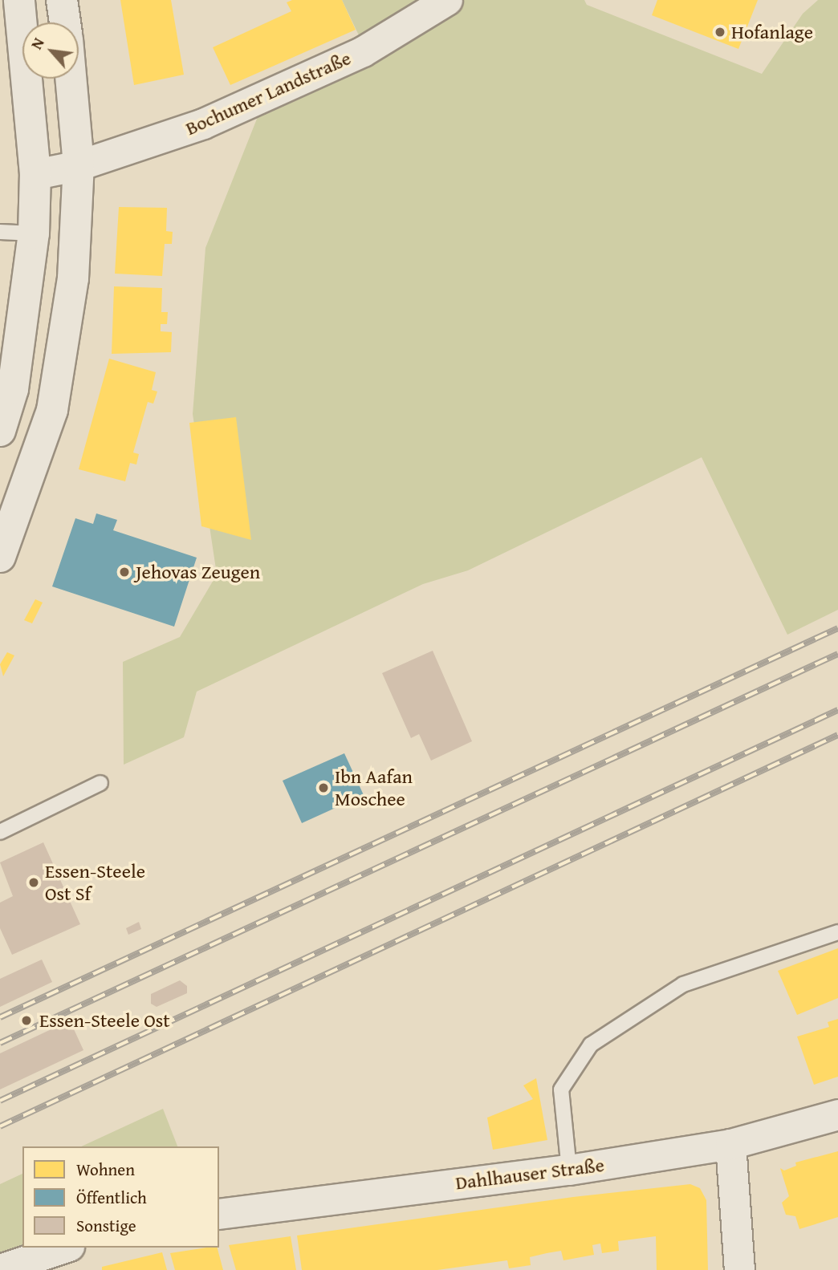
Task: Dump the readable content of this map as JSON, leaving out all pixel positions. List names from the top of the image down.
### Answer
{
  "streets": {
    "street": ["Bochumer Landstraße", "Dahlhauser Straße"]
  },
  "places": [
    "Hofanlage",
    "Jehovas Zeugen",
    "Ibn Aafan Moschee",
    "Essen-Steele Ost Sf",
    "Essen-Steele Ost"
  ],
  "legend": ["Wohnen", "Öffentlich", "Sonstige"],
  "north": "top left"
}
